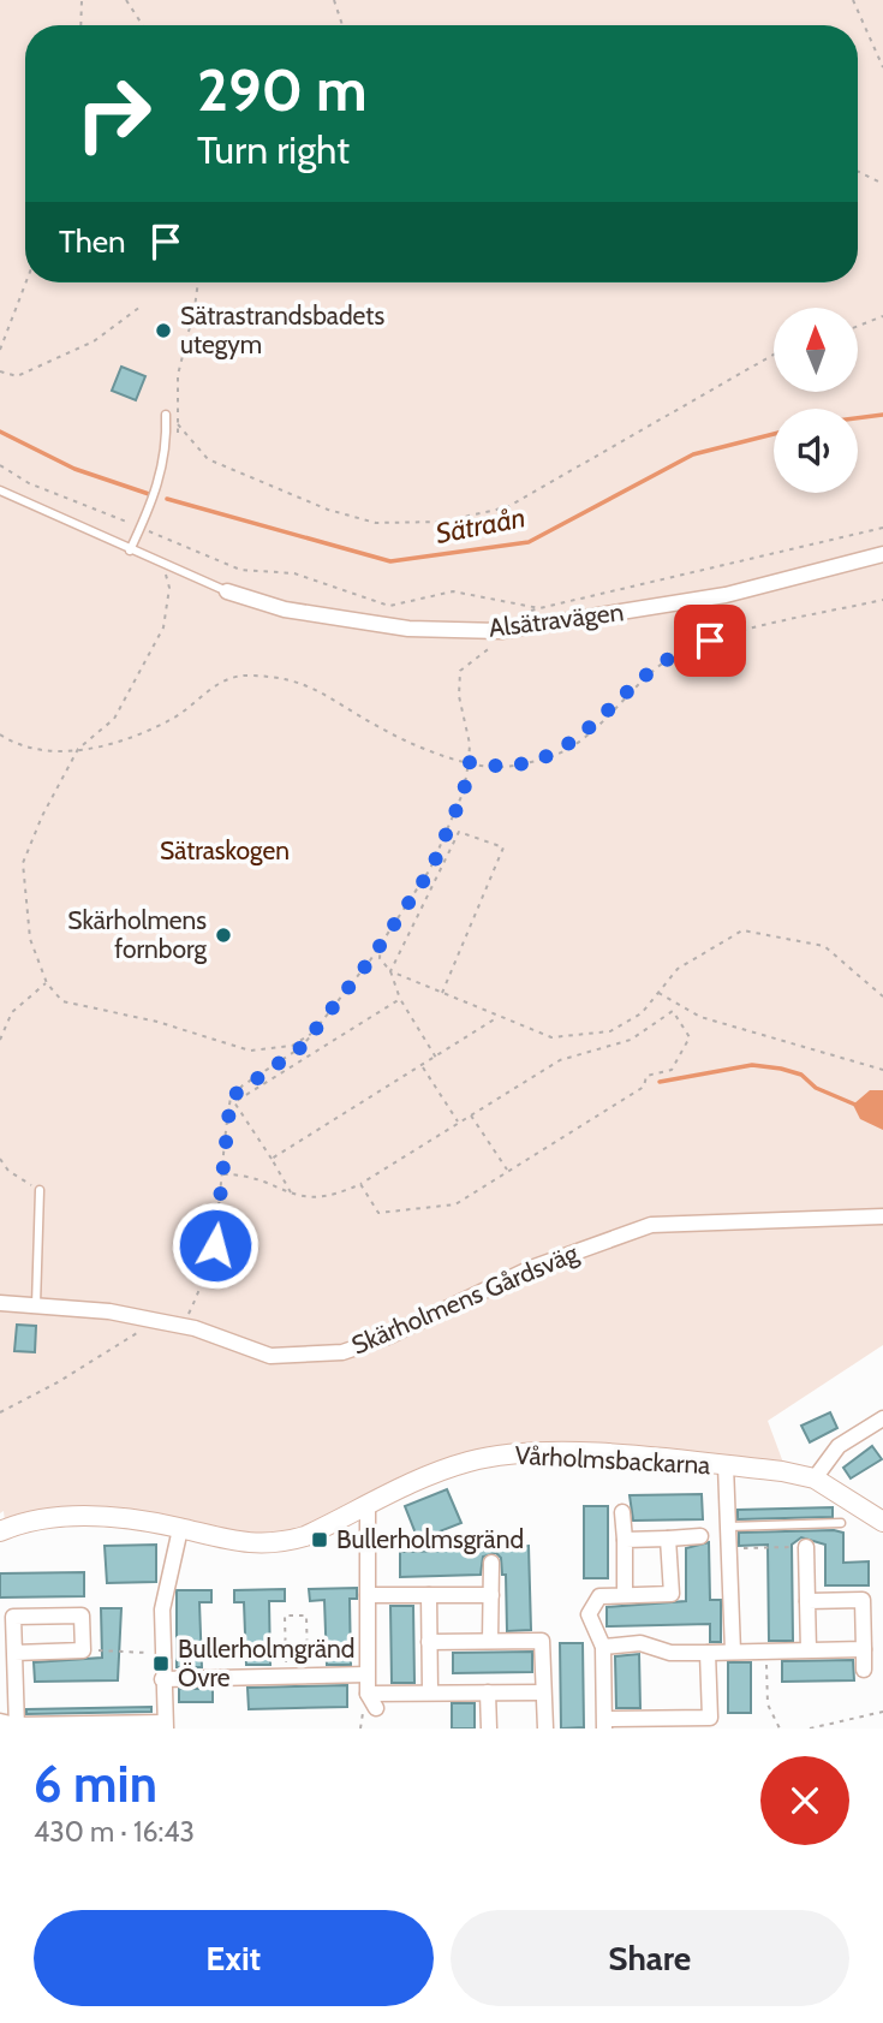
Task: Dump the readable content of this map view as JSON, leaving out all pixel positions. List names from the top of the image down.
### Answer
{
  "streets": {
    "street": ["Alsätravägen", "Skärholmens Gårdsväg", "Vårholmsbackarna"]
  },
  "water": ["Sätraån"],
  "parks": ["Sätraskogen"],
  "places": {
    "other": ["Sätrastrandsbadets utegym", "Skärholmens fornborg"],
    "transit": ["Bullerholmsgränd", "Bullerholmgränd Övre"]
  },
  "north": "top",
  "page": {
    "turn": ["290 m", "Turn right"],
    "then": "Then",
    "heading": ["6 min", "430 m · 16:43"],
    "buttons": ["Exit", "Share"]
  }
}
